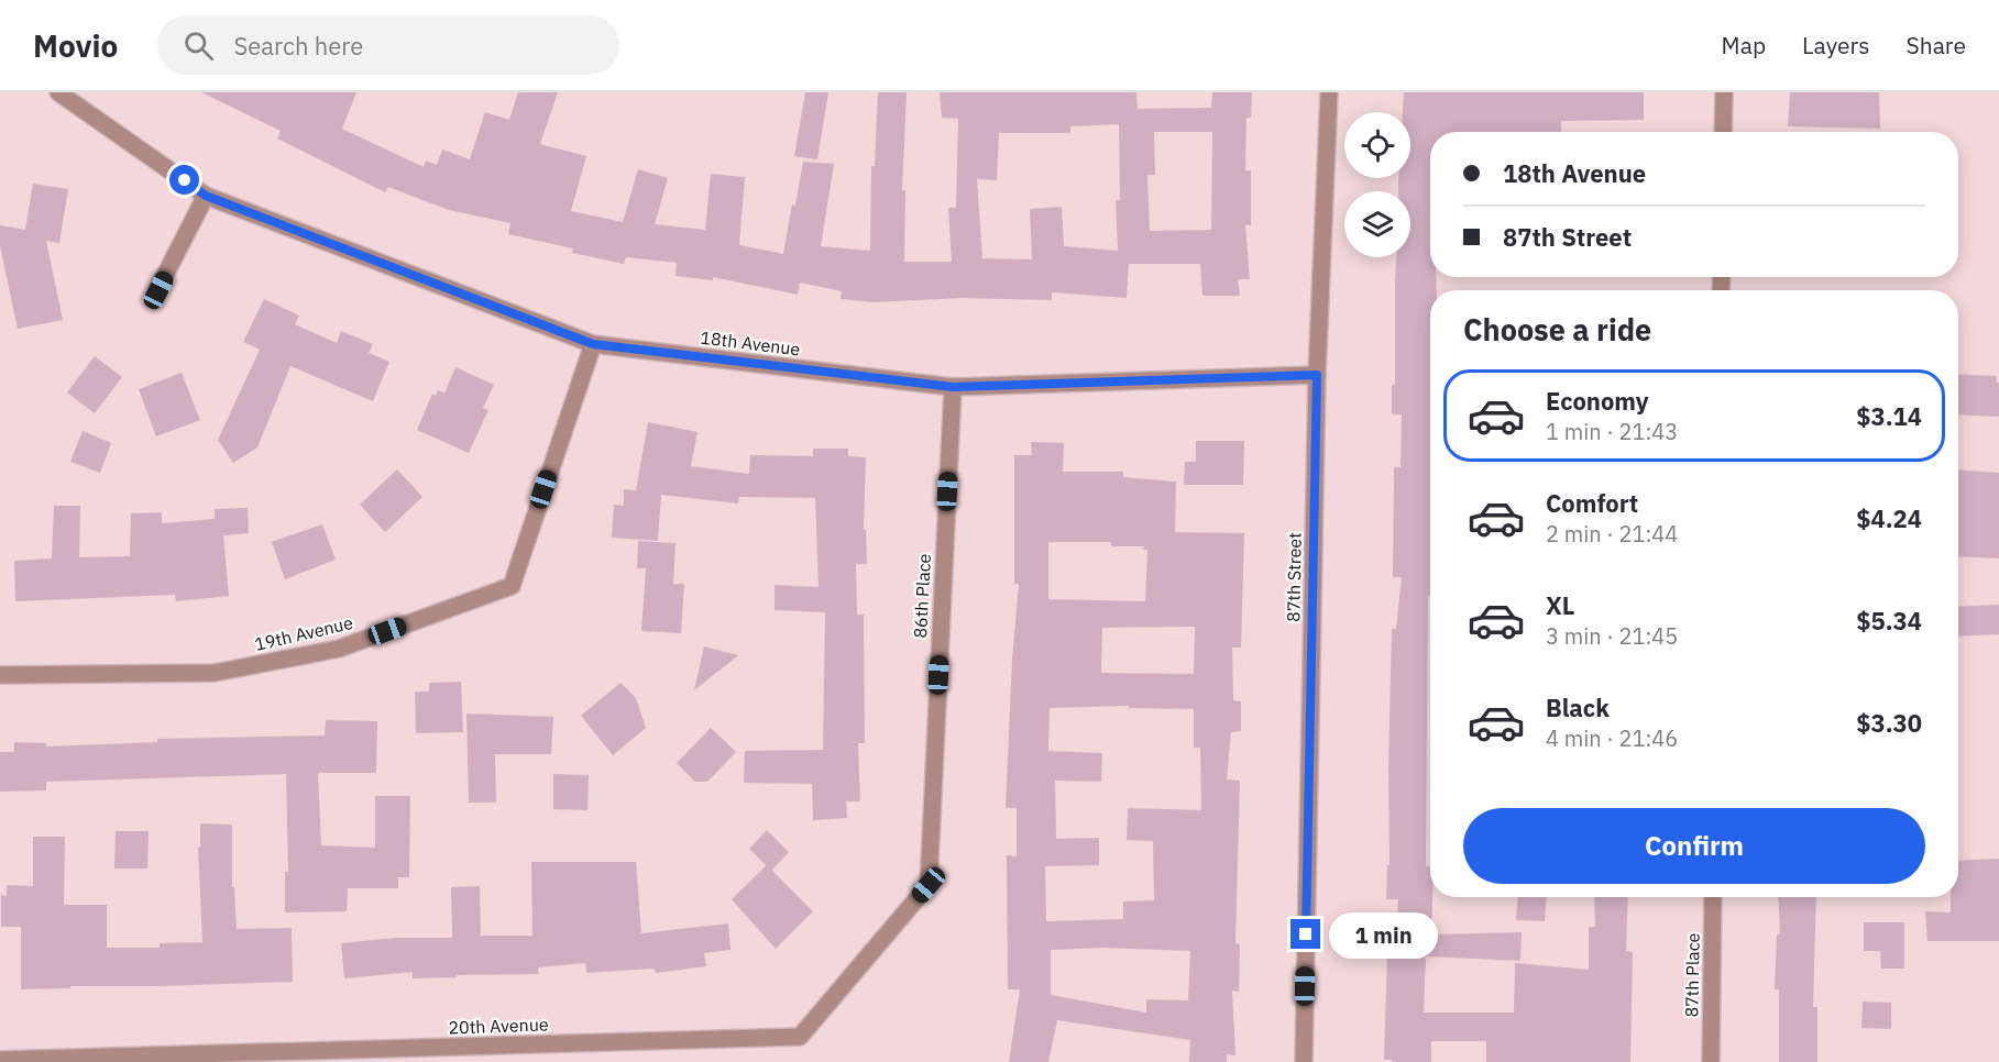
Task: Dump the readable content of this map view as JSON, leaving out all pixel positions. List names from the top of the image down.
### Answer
{
  "streets": {
    "street": [
      "18th Avenue",
      "87th Street",
      "86th Place",
      "19th Avenue",
      "87th Place",
      "20th Avenue"
    ]
  },
  "crossings": [
    ["18th Avenue", "87th Street"],
    ["18th Avenue", "86th Place"],
    ["18th Avenue", "19th Avenue"],
    ["86th Place", "20th Avenue"]
  ],
  "page": {
    "header": "Movio",
    "search": "Search here",
    "nav": ["Map", "Layers", "Share"],
    "banner": ["18th Avenue", "87th Street"],
    "heading": "Choose a ride",
    "list": [
      {
        "name": "Economy",
        "note": "1 min · 21:43",
        "value": "$3.14"
      },
      {
        "name": "Comfort",
        "note": "2 min · 21:44",
        "value": "$4.24"
      },
      {
        "name": "XL",
        "note": "3 min · 21:45",
        "value": "$5.34"
      },
      {
        "name": "Black",
        "note": "4 min · 21:46",
        "value": "$3.30"
      }
    ],
    "buttons": "Confirm",
    "bubble": "1 min"
  }
}
